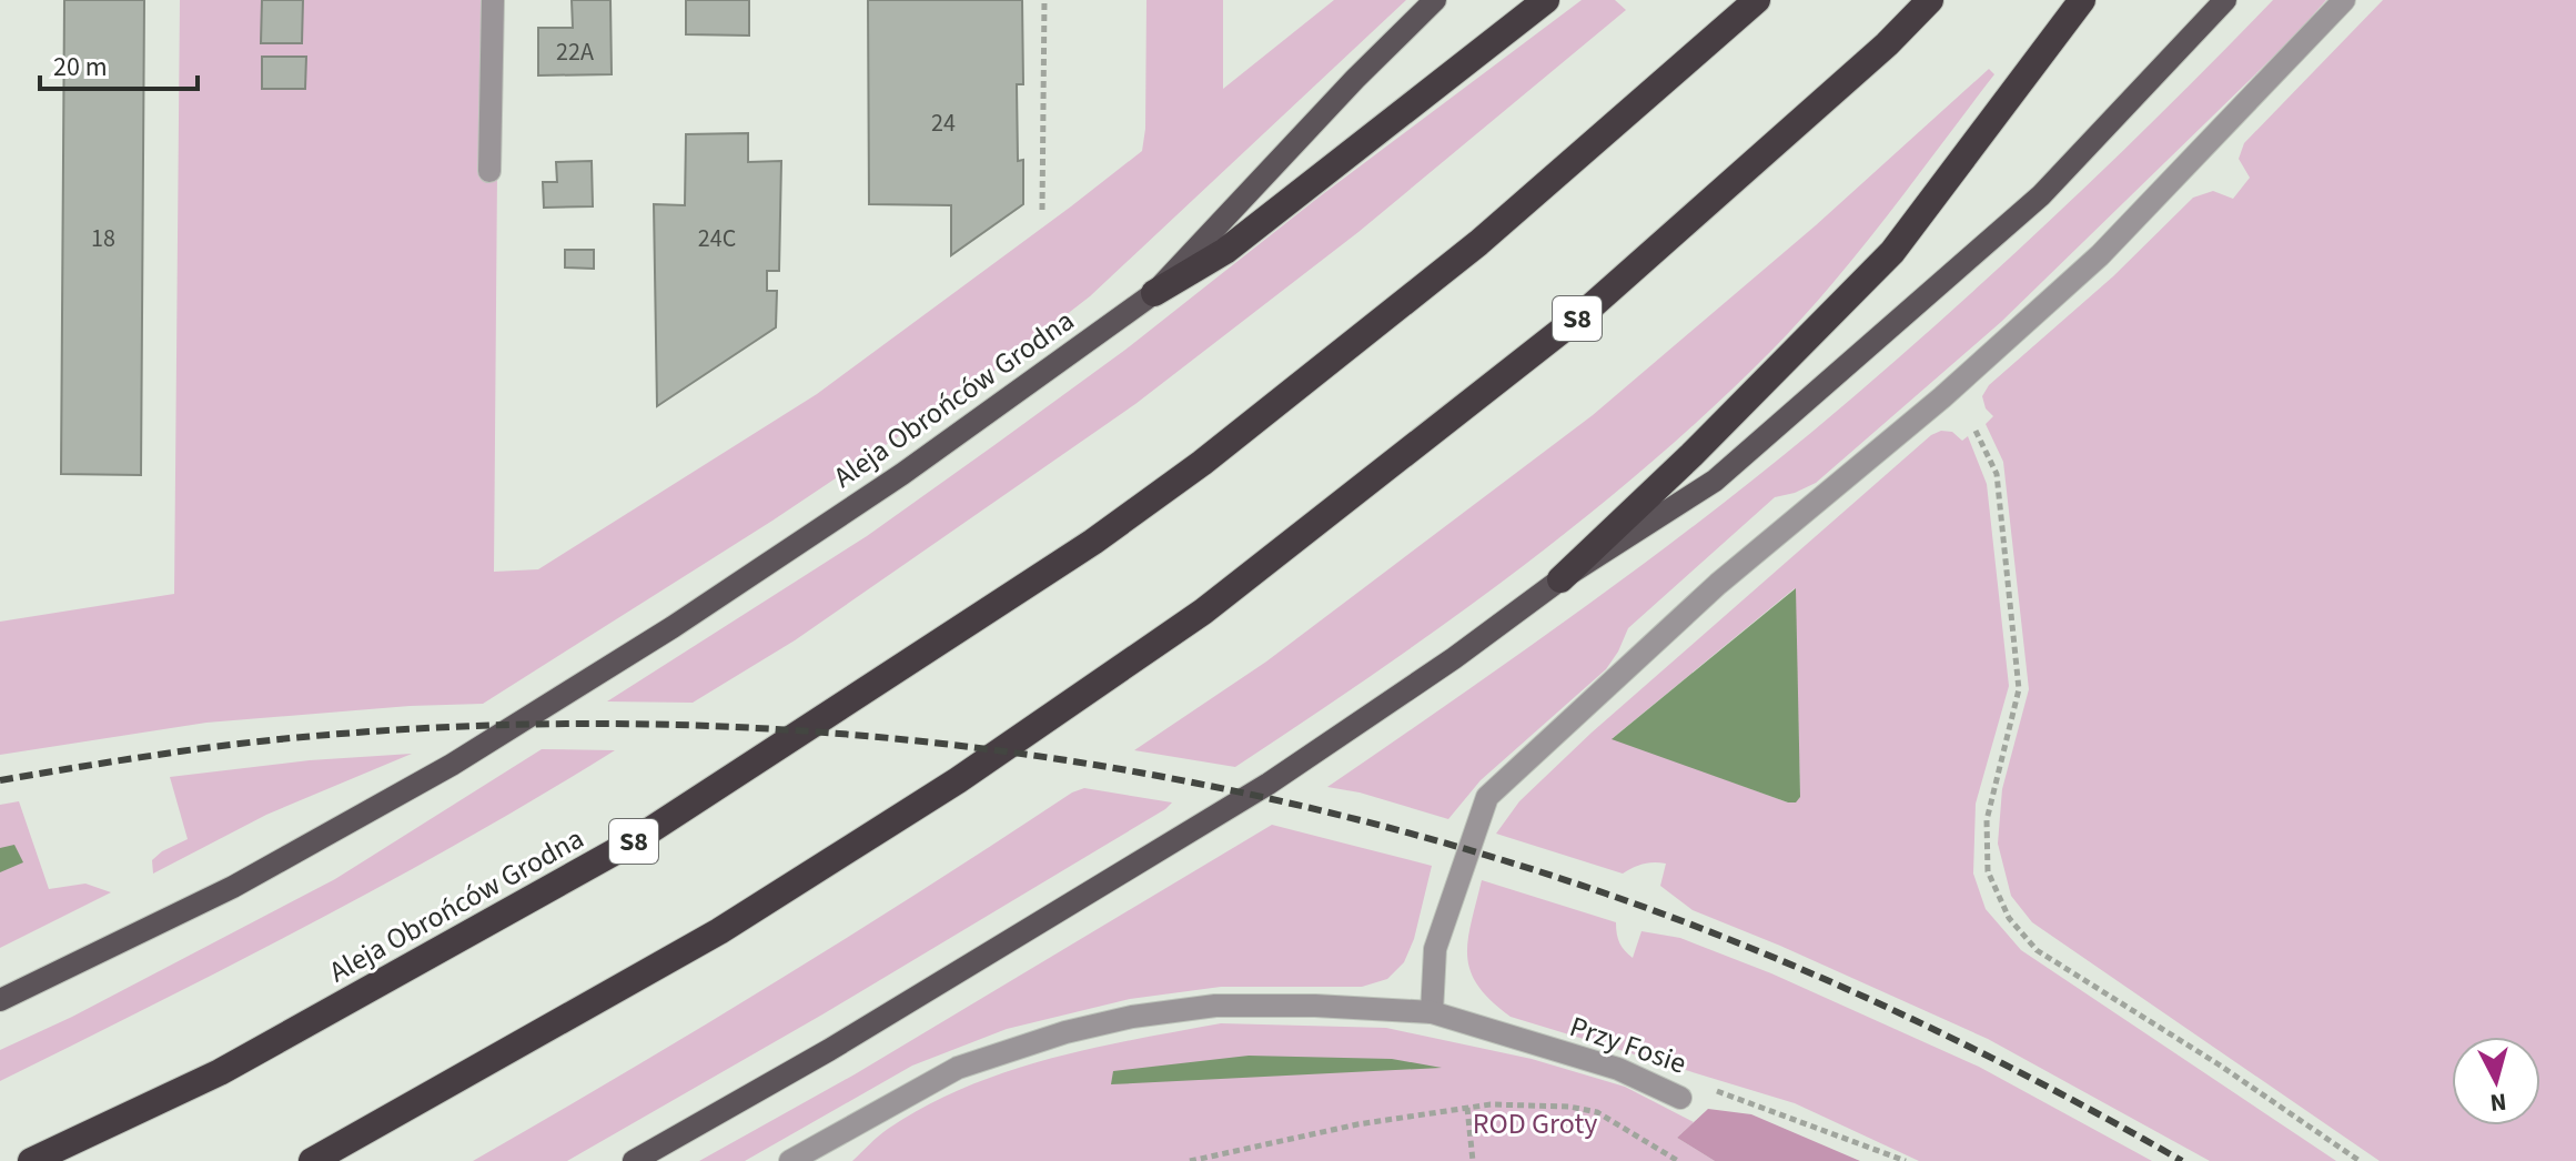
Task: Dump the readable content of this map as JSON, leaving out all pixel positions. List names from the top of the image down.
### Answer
{
  "streets": {
    "highway": ["S8", "Aleja Obrońców Grodna"],
    "street": ["Przy Fosie"]
  },
  "parks": ["ROD Groty"],
  "house_numbers": [
    "22A",
    "24",
    "18",
    "24C"
  ],
  "scale_bar": "20 m",
  "north": "bottom"
}
